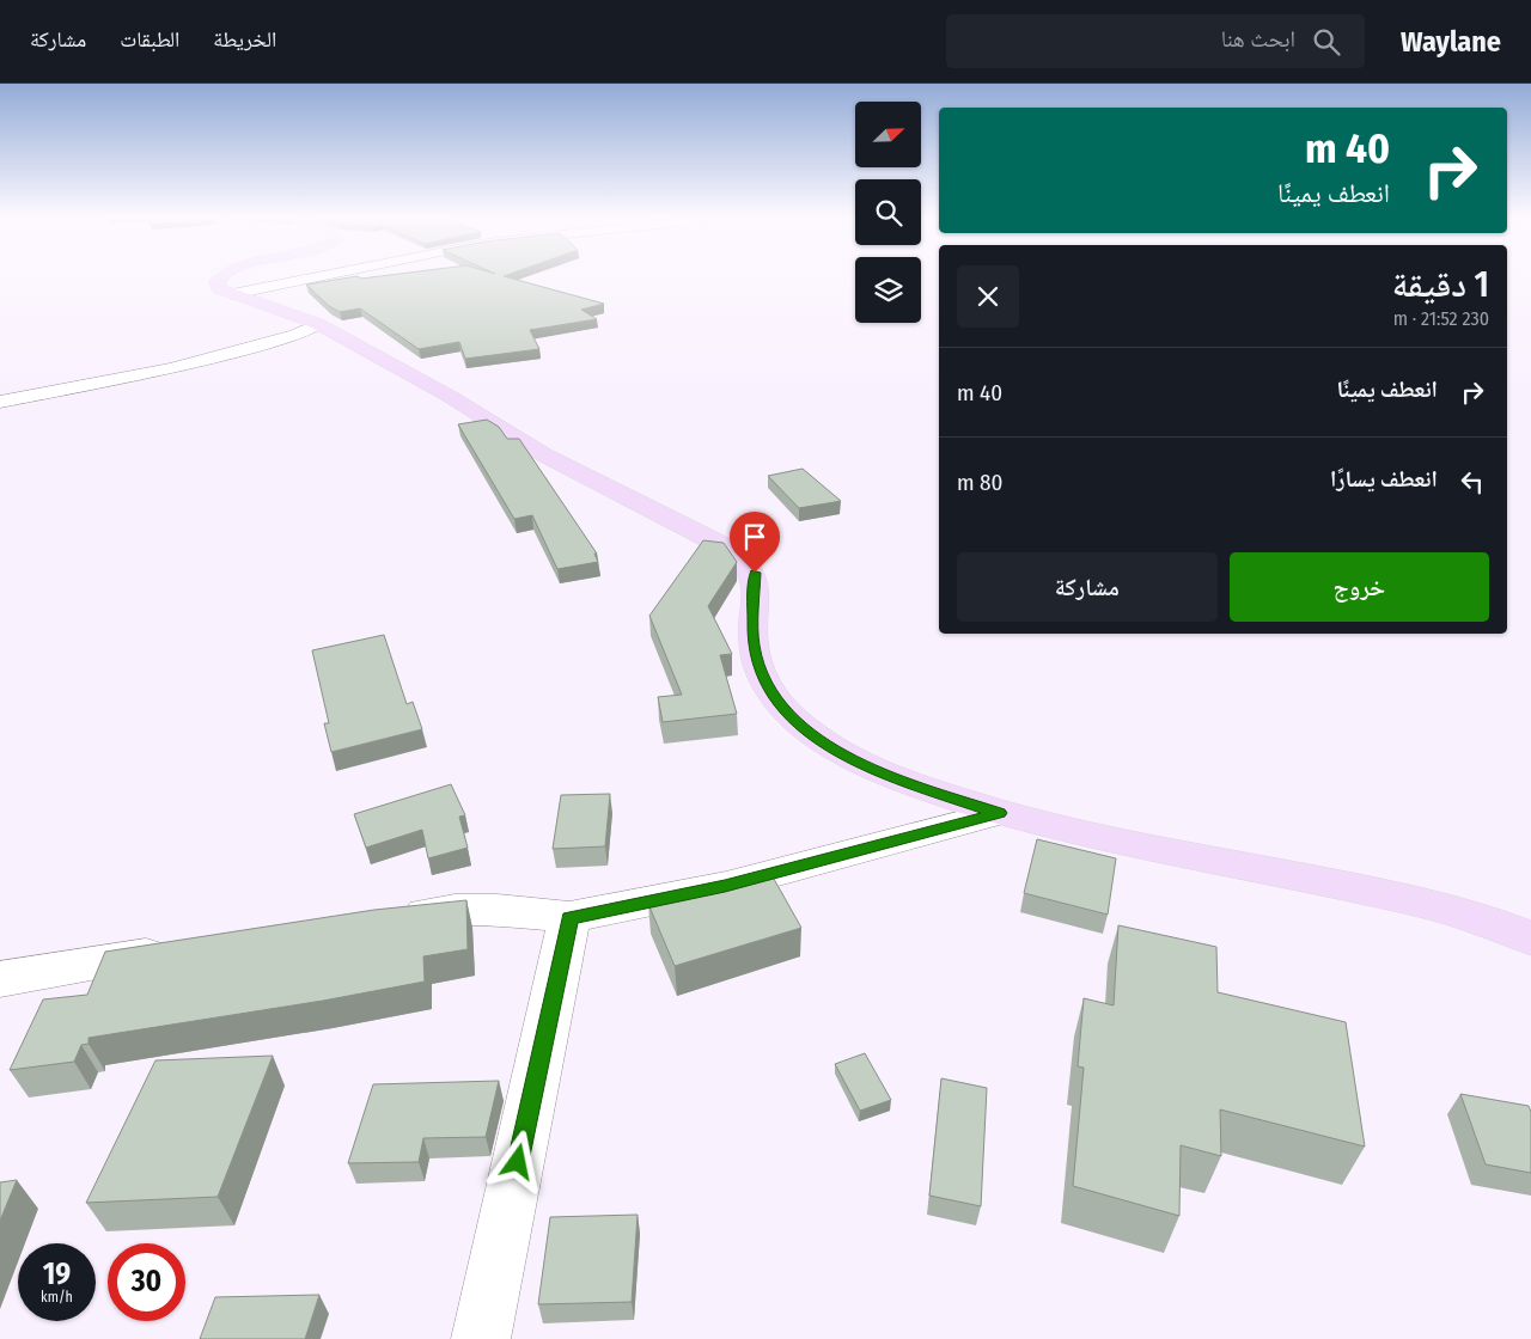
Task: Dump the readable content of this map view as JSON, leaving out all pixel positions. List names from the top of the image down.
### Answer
{
  "north": "top right",
  "page": {
    "header": "Waylane",
    "search": "ابحث هنا",
    "nav": ["الخريطة", "الطبقات", "مشاركة"],
    "turn": ["40 m", "انعطف يمينًا"],
    "heading": ["1 دقيقة", "230 m · 21:52"],
    "list": [
      {
        "name": "انعطف يمينًا",
        "value": "40 m"
      },
      {
        "name": "انعطف يسارًا",
        "value": "80 m"
      }
    ],
    "buttons": ["خروج", "مشاركة"],
    "speed": "19 km/h",
    "limit": "30"
  }
}
